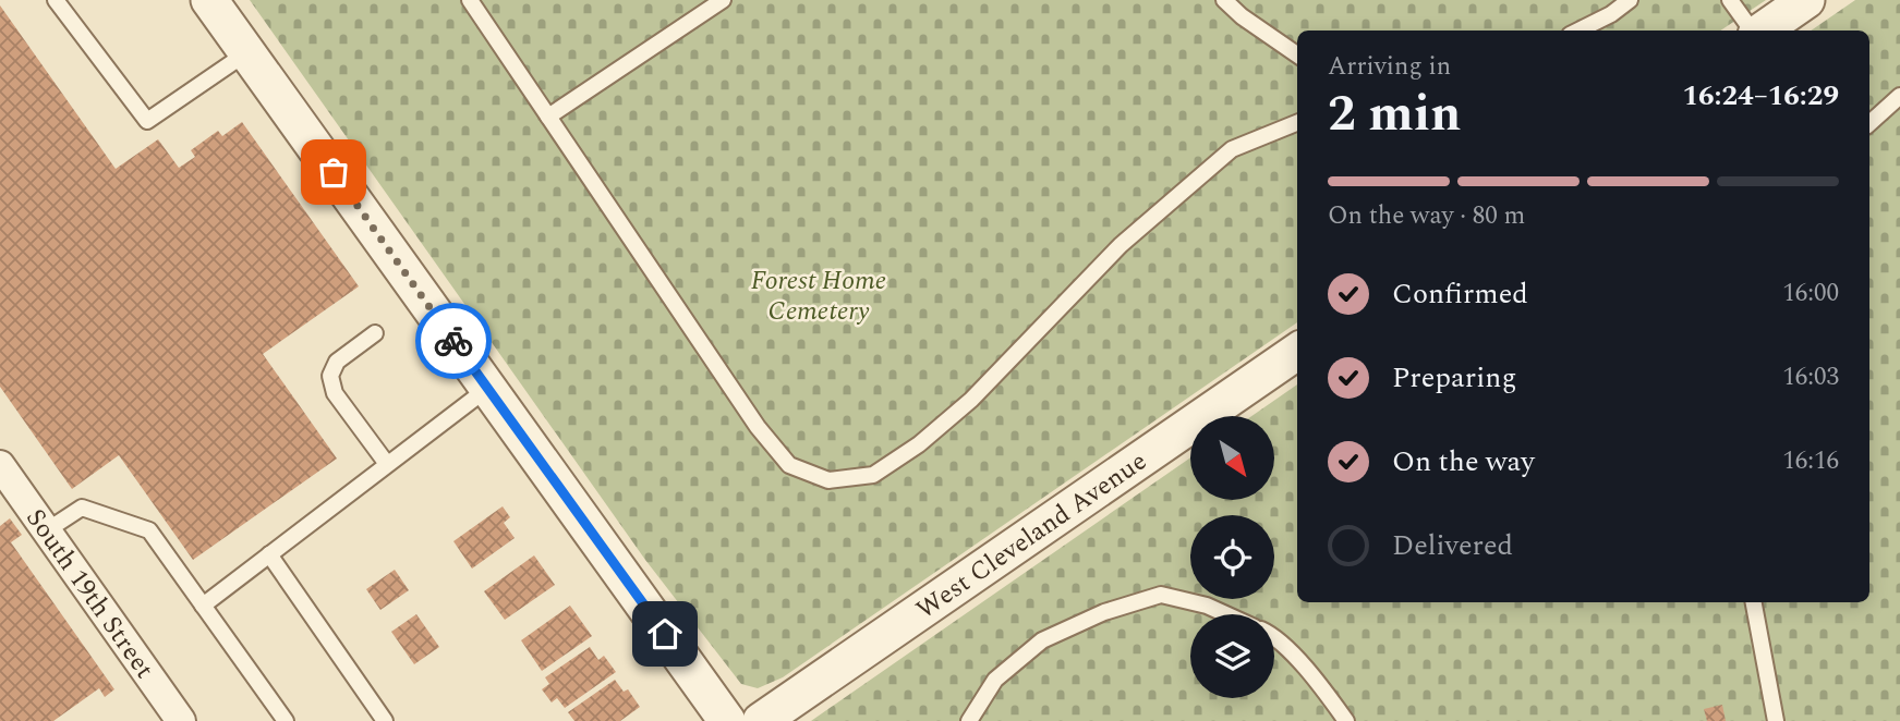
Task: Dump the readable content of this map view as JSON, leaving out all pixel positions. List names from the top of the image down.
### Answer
{
  "streets": {
    "street": ["West Cleveland Avenue", "South 19th Street"]
  },
  "parks": ["Forest Home Cemetery"],
  "north": "bottom right",
  "page": {
    "heading": ["2 min", "Arriving in", "16:24–16:29"],
    "bar": "On the way · 80 m",
    "list": [
      ["Confirmed", "16:00"],
      ["Preparing", "16:03"],
      ["On the way", "16:16"],
      "Delivered"
    ]
  }
}
